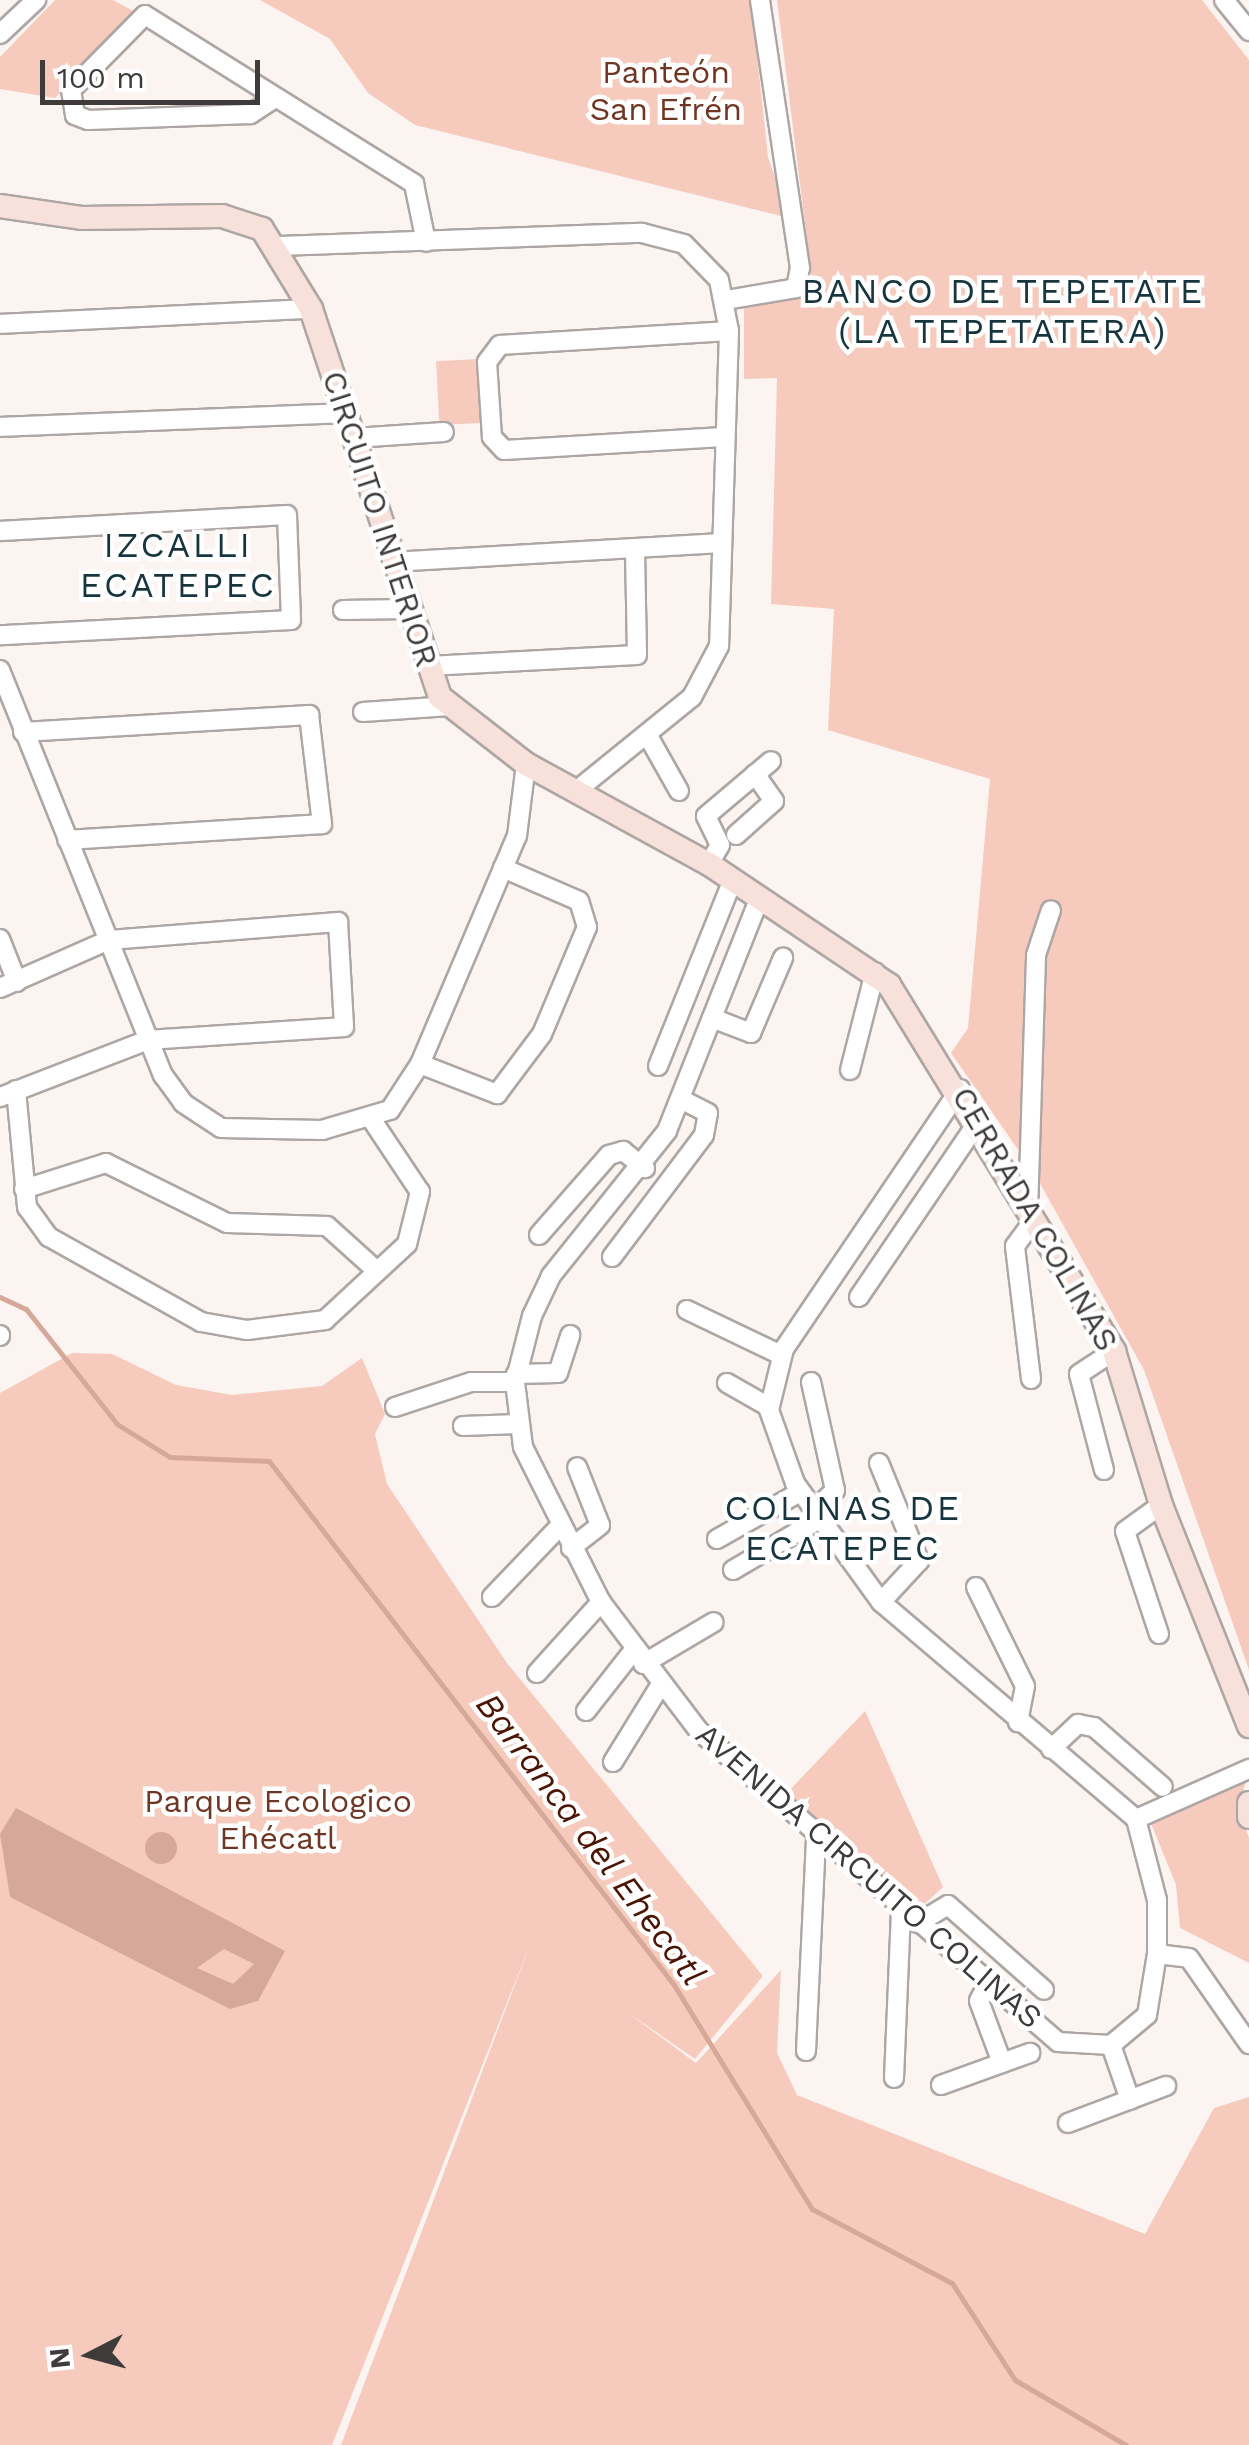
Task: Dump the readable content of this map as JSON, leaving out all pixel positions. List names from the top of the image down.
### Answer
{
  "streets": {
    "main road": ["CIRCUITO INTERIOR", "CERRADA COLINAS"],
    "street": ["AVENIDA CIRCUITO COLINAS"]
  },
  "crossings": [
    ["CERRADA COLINAS", "AVENIDA CIRCUITO COLINAS"]
  ],
  "districts": ["BANCO DE TEPETATE (LA TEPETATERA)", "IZCALLI ECATEPEC", "COLINAS DE ECATEPEC"],
  "water": ["Barranca del Ehecatl"],
  "parks": ["Panteón San Efrén", "Parque Ecologico Ehécatl"],
  "scale_bar": "100 m",
  "north": "left"
}
